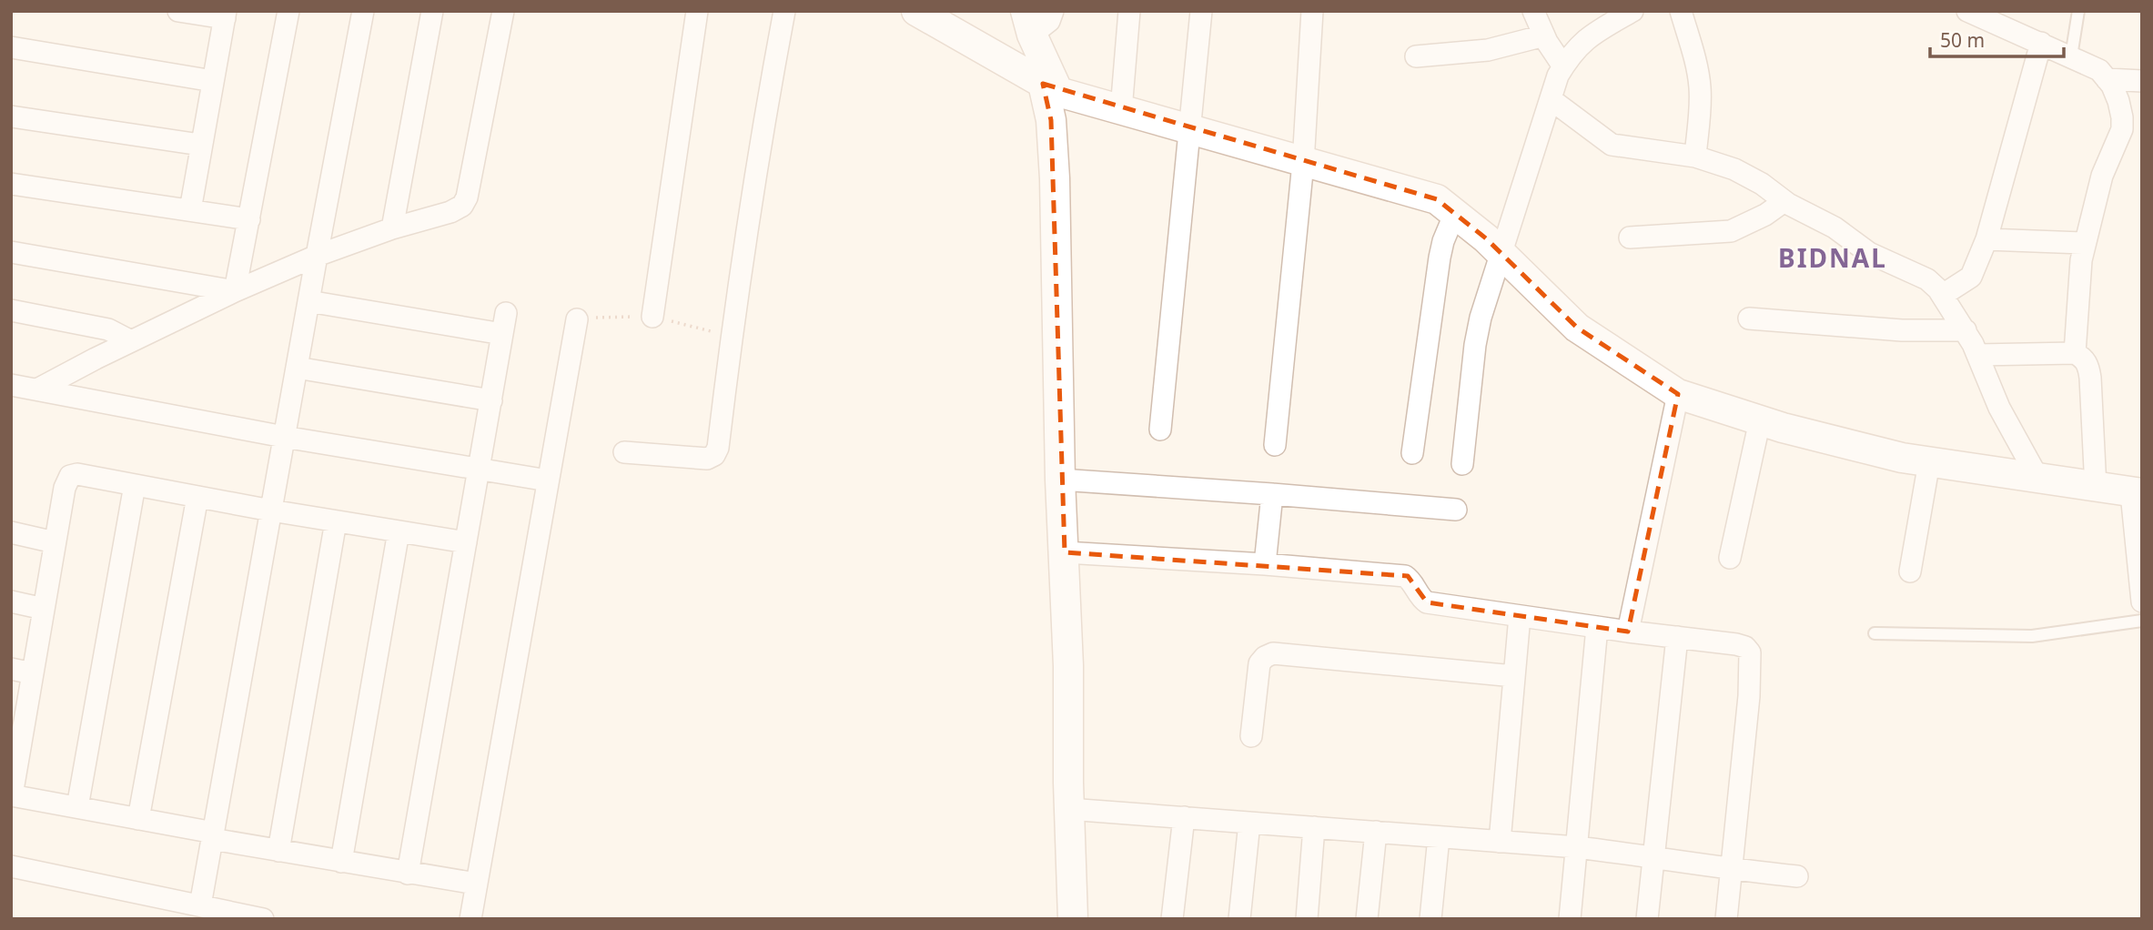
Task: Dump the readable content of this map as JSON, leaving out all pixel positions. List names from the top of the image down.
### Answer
{
  "districts": ["BIDNAL"],
  "scale_bar": "50 m"
}
